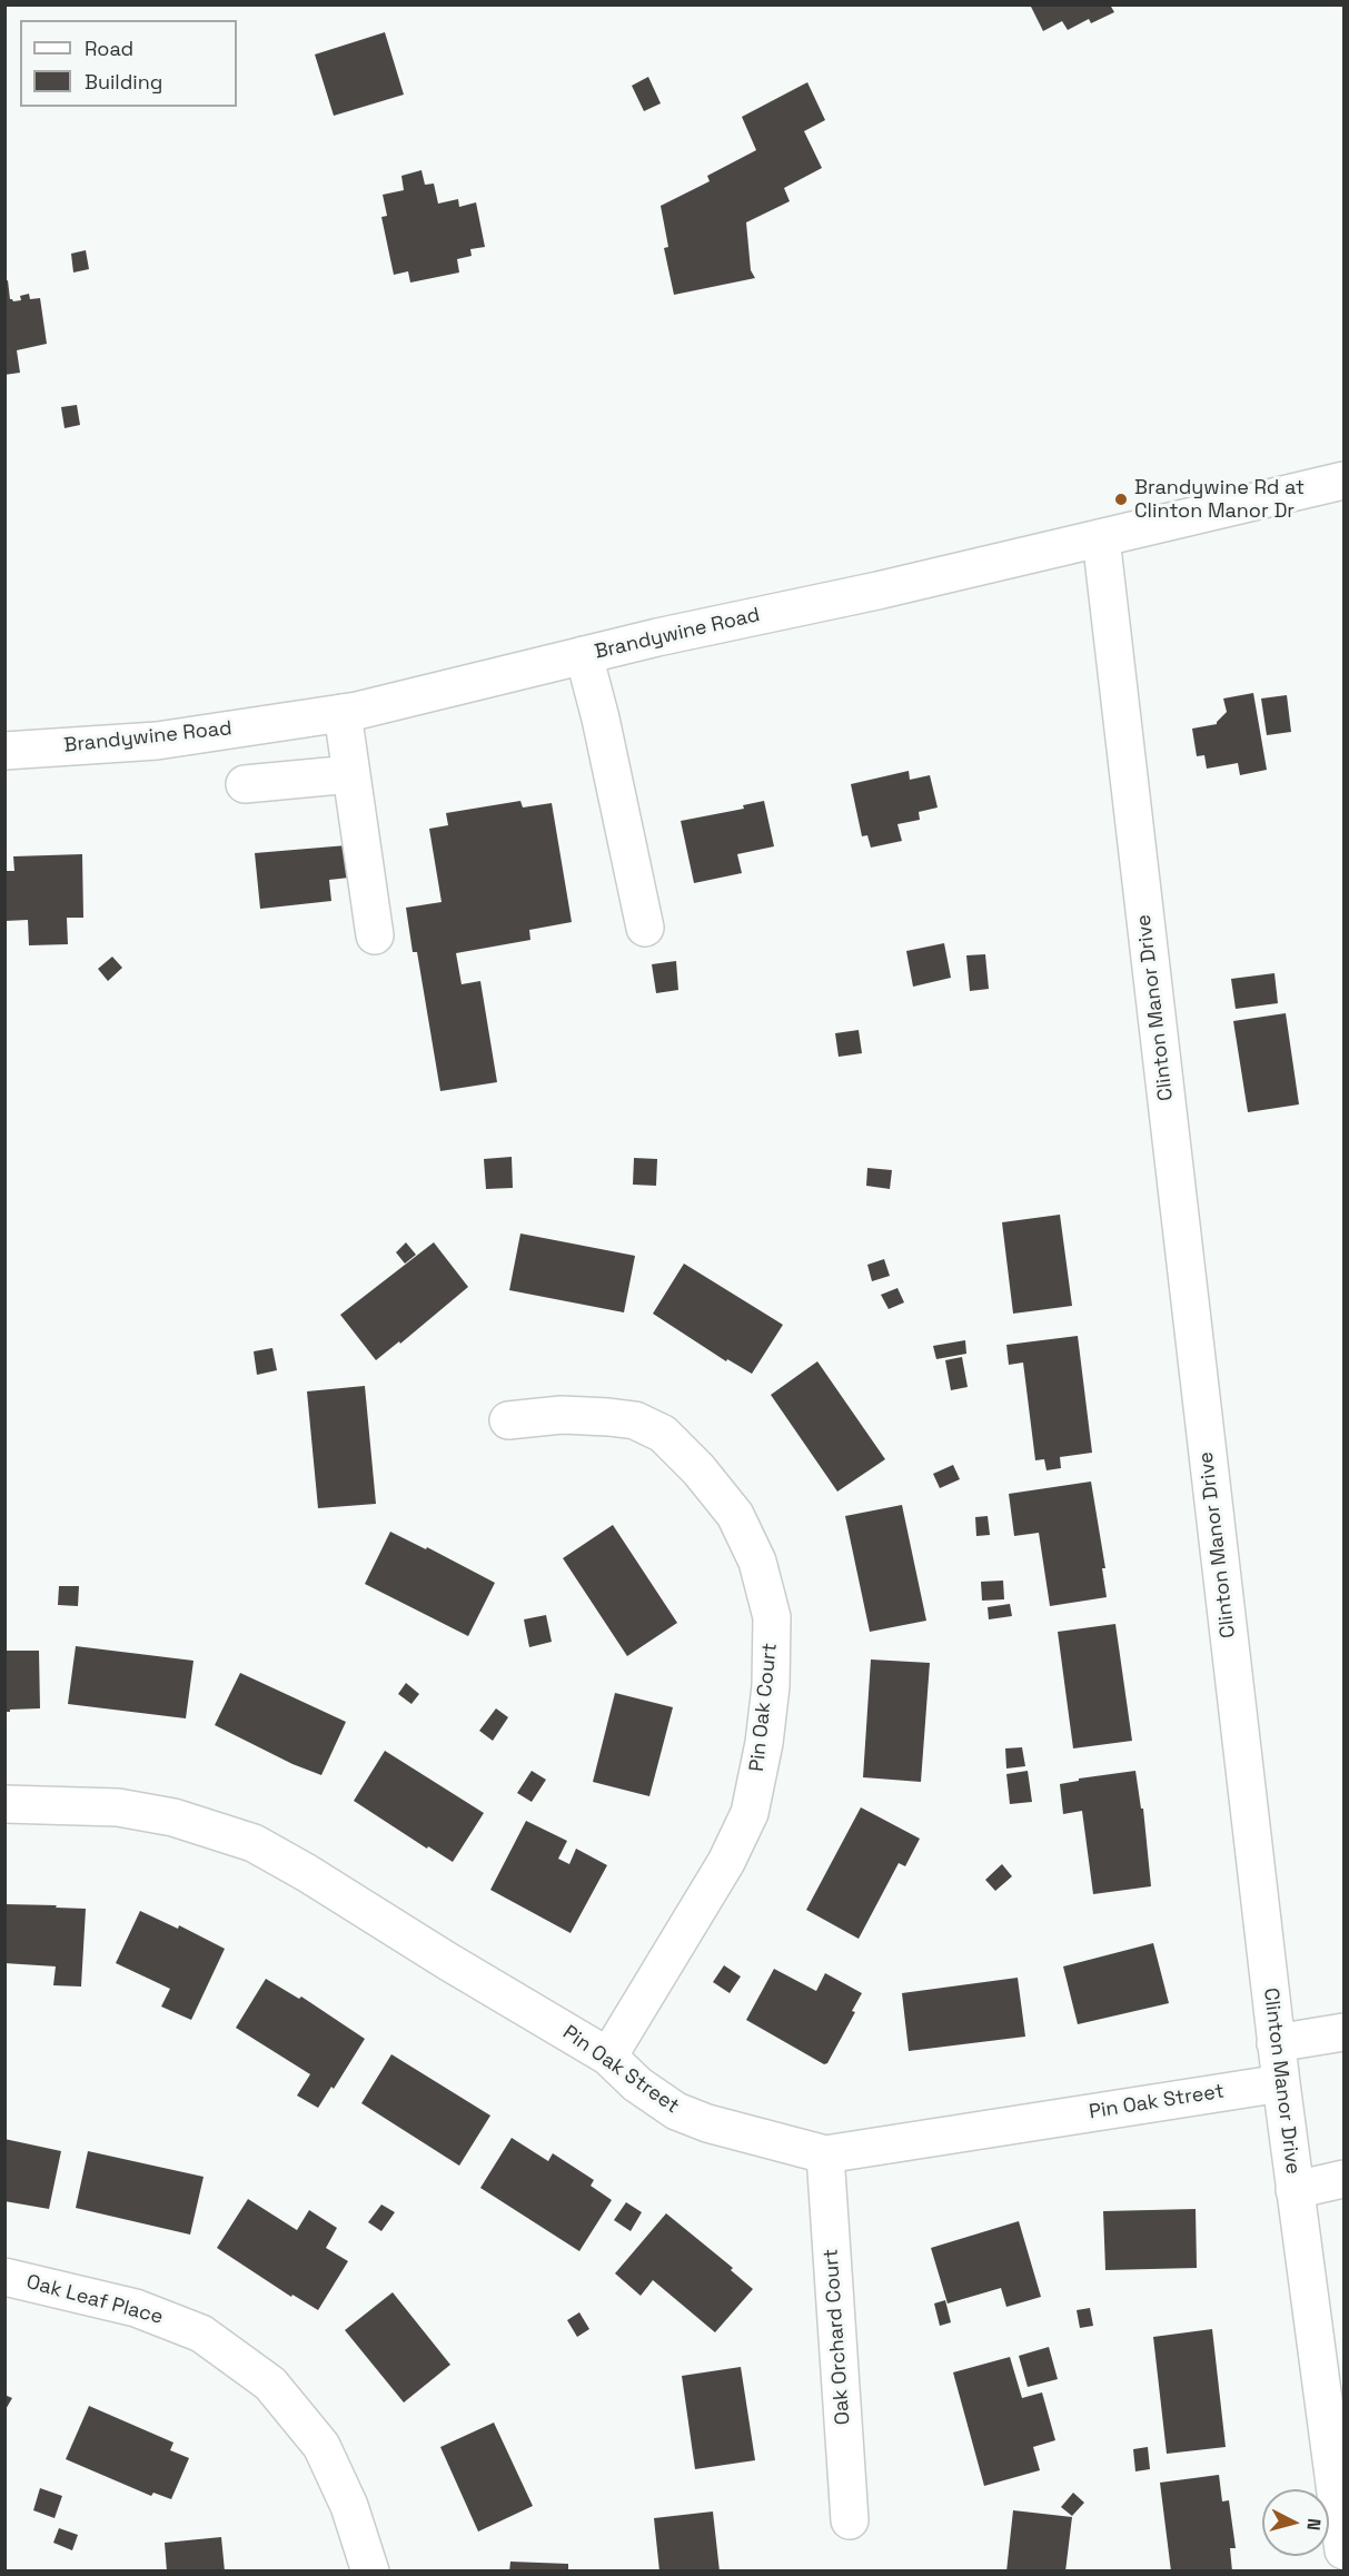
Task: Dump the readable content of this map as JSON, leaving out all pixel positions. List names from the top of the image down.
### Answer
{
  "streets": {
    "street": [
      "Brandywine Road",
      "Clinton Manor Drive",
      "Pin Oak Court",
      "Pin Oak Street",
      "Oak Leaf Place",
      "Oak Orchard Court"
    ]
  },
  "crossings": [
    ["Brandywine Road", "Clinton Manor Drive"],
    ["Clinton Manor Drive", "Pin Oak Street"],
    ["Pin Oak Court", "Pin Oak Street"],
    ["Pin Oak Street", "Oak Orchard Court"]
  ],
  "places": ["Brandywine Rd at Clinton Manor Dr"],
  "legend": ["Road", "Building"],
  "north": "right"
}
